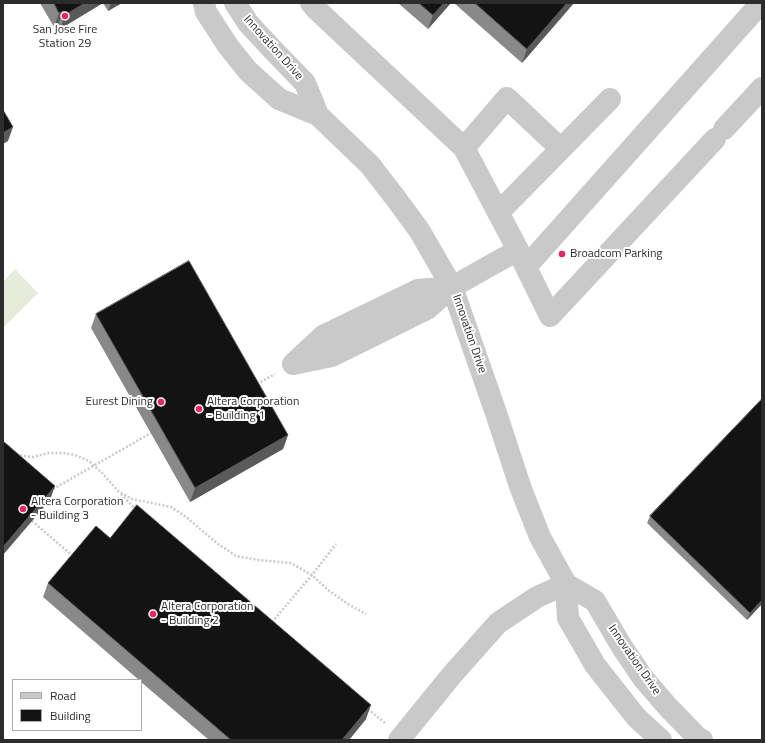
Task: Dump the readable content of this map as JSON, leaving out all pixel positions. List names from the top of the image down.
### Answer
{
  "streets": {
    "street": ["Innovation Drive"]
  },
  "places": [
    "San Jose Fire Station 29",
    "Broadcom Parking",
    "Eurest Dining",
    "Altera Corporation - Building 1",
    "Altera Corporation - Building 3",
    "Altera Corporation - Building 2"
  ],
  "legend": ["Road", "Building"]
}
